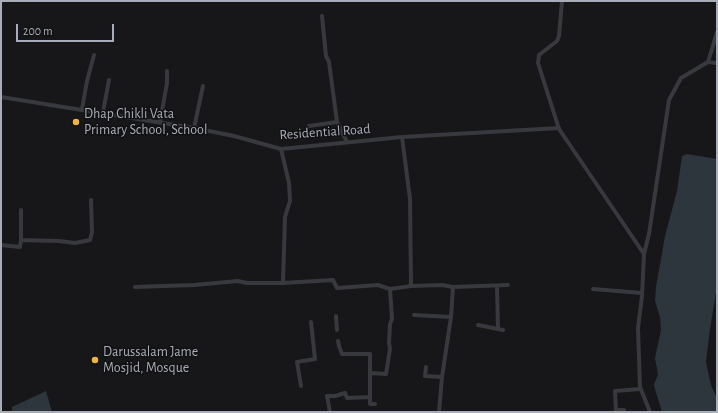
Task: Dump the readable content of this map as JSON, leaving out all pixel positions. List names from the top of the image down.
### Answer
{
  "streets": {
    "street": ["Residential Road"]
  },
  "places": ["Dhap Chikli Vata Primary School, School", "Darussalam Jame Mosjid, Mosque"],
  "scale_bar": "200 m"
}
